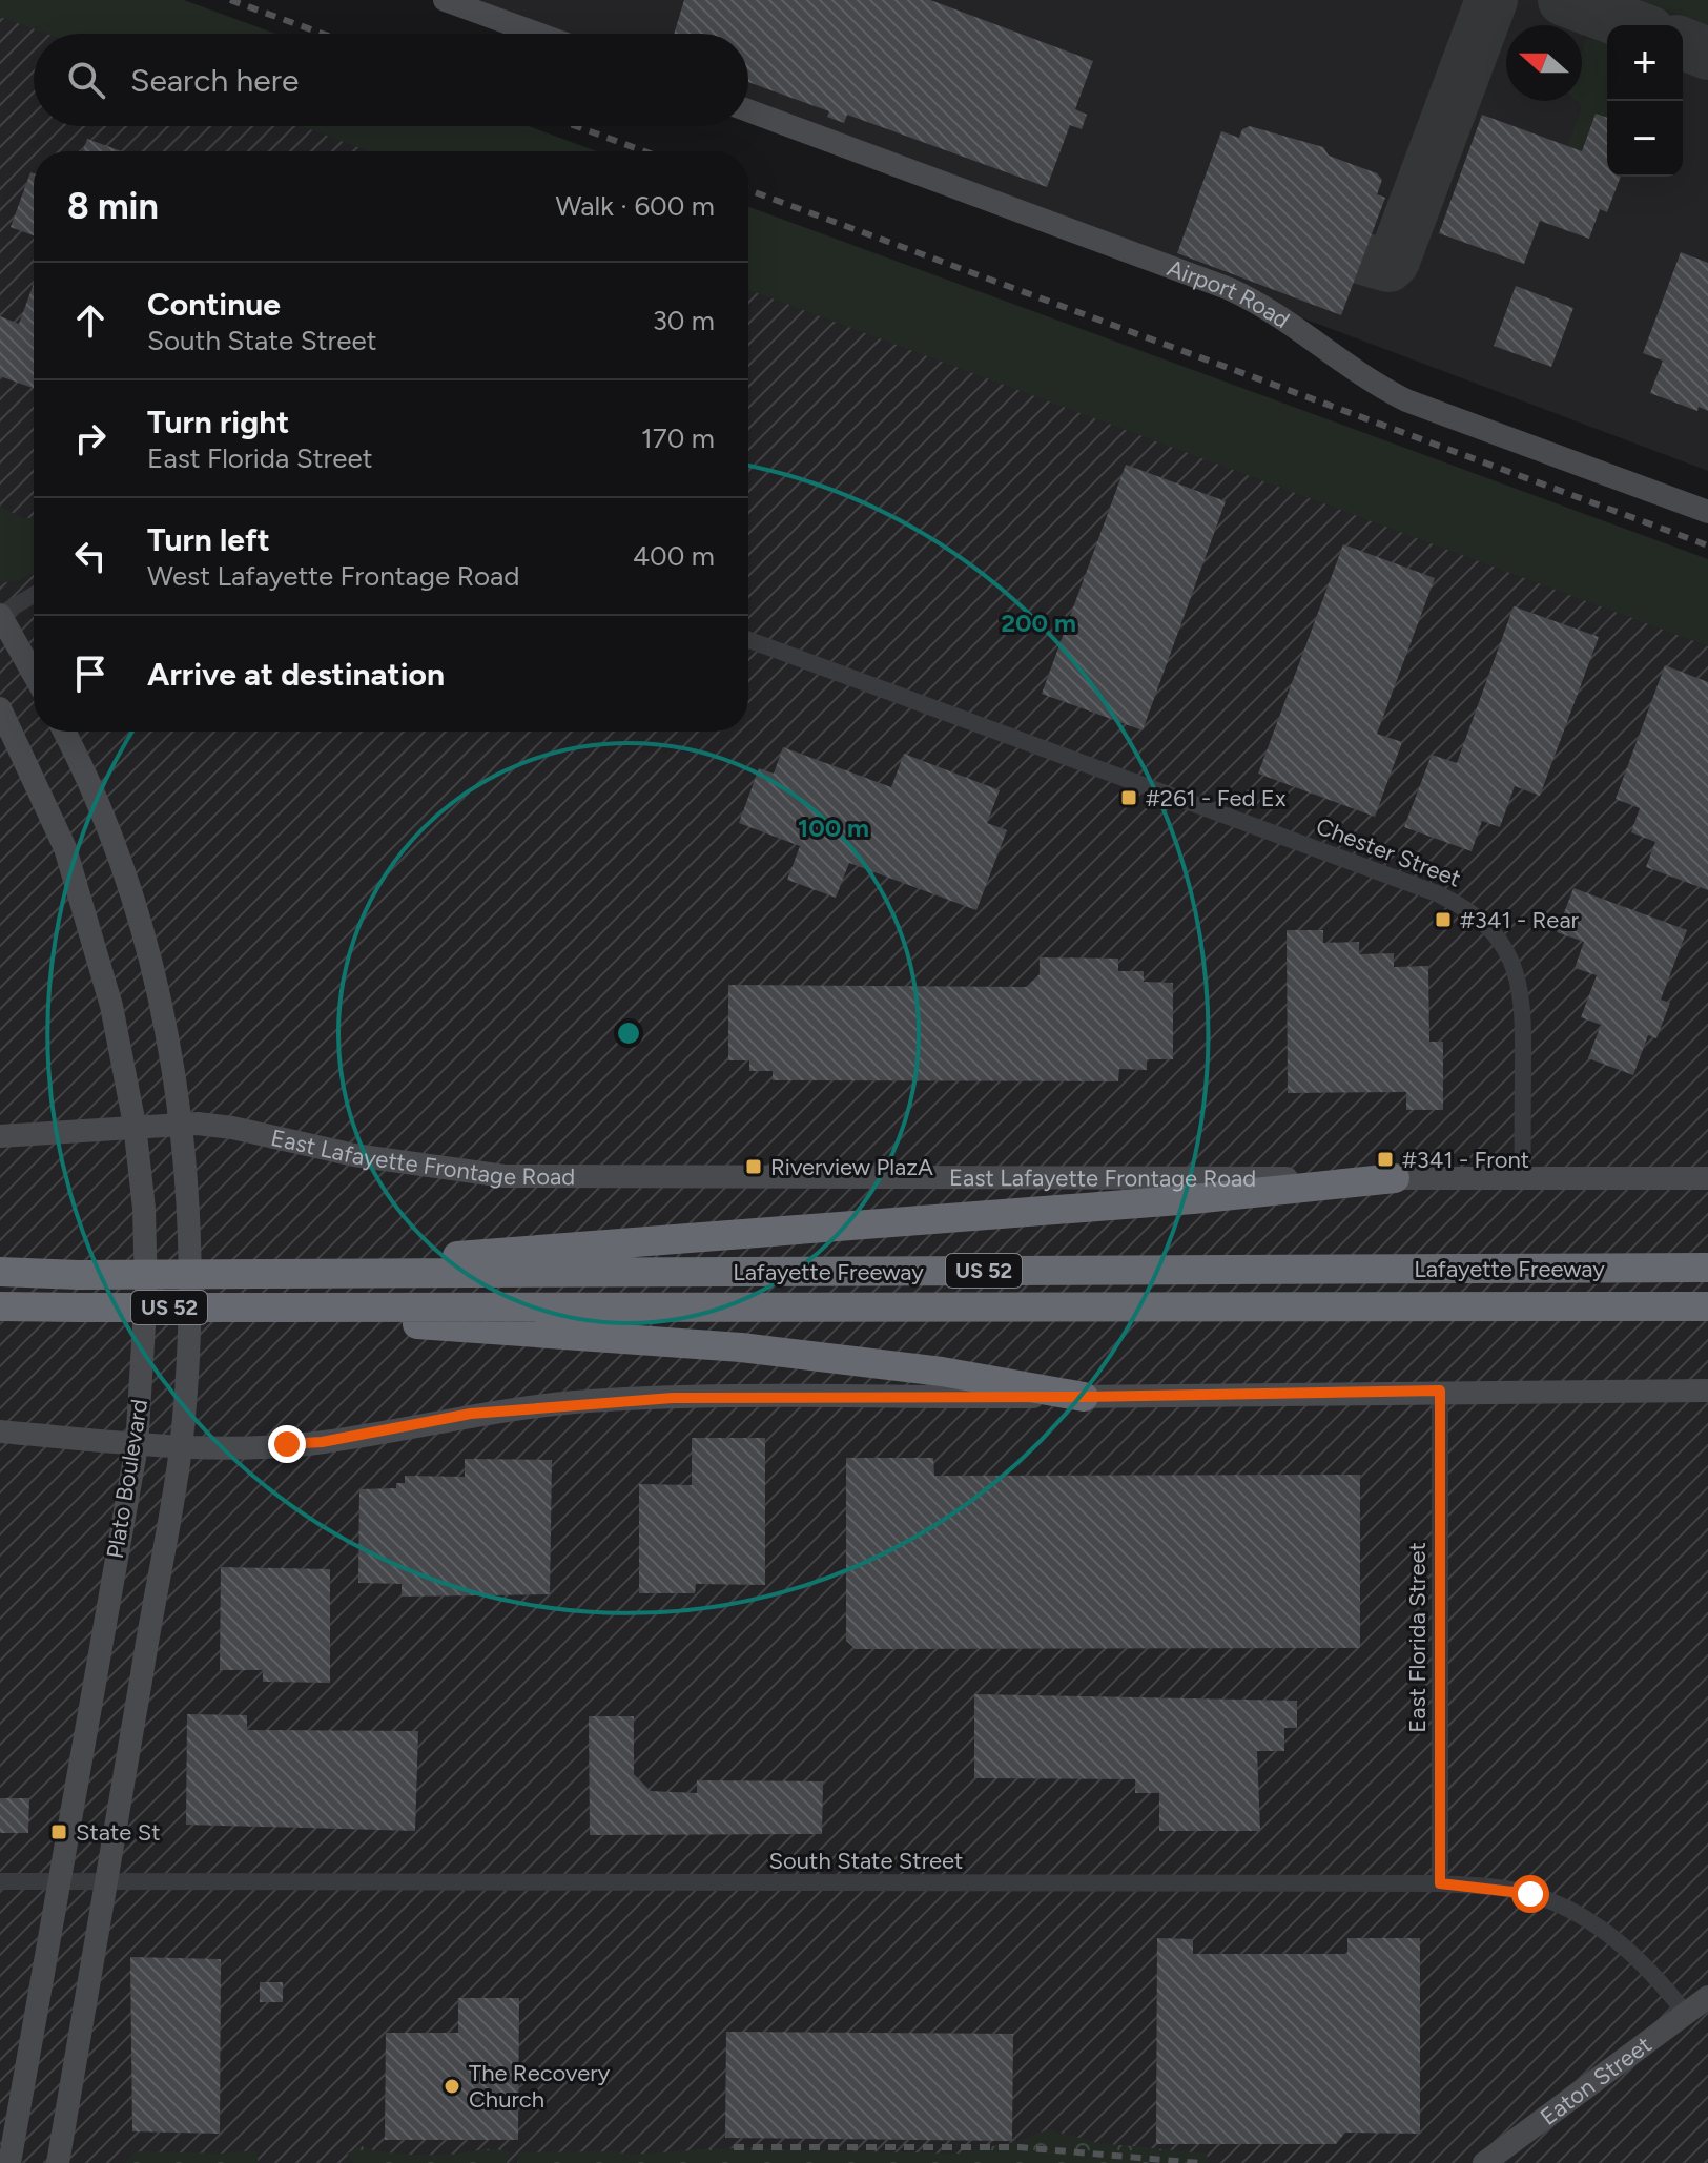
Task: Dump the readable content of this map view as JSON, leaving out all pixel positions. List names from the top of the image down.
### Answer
{
  "streets": {
    "highway": ["Lafayette Freeway", "US 52"],
    "main road": [
      "Airport Road",
      "East Lafayette Frontage Road",
      "Plato Boulevard",
      "Eaton Street"
    ],
    "street": ["Chester Street", "East Florida Street", "South State Street"]
  },
  "crossings": [
    ["Chester Street", "East Lafayette Frontage Road"],
    ["East Lafayette Frontage Road", "Plato Boulevard"],
    ["Plato Boulevard", "South State Street"],
    ["East Florida Street", "South State Street"],
    ["South State Street", "Eaton Street"]
  ],
  "places": {
    "transit": [
      "#261 - Fed Ex",
      "#341 - Rear",
      "#341 - Front",
      "Riverview PlazA",
      "State St"
    ],
    "other": ["The Recovery Church"]
  },
  "north": "left",
  "page": {
    "map_buttons": ["+", "−"],
    "search": "Search here",
    "heading": ["8 min", "Walk · 600 m"],
    "list": [
      ["Continue", "South State Street", "30 m"],
      ["Turn right", "East Florida Street", "170 m"],
      ["Turn left", "West Lafayette Frontage Road", "400 m"],
      "Arrive at destination"
    ]
  },
  "rings": ["200 m", "100 m"]
}
